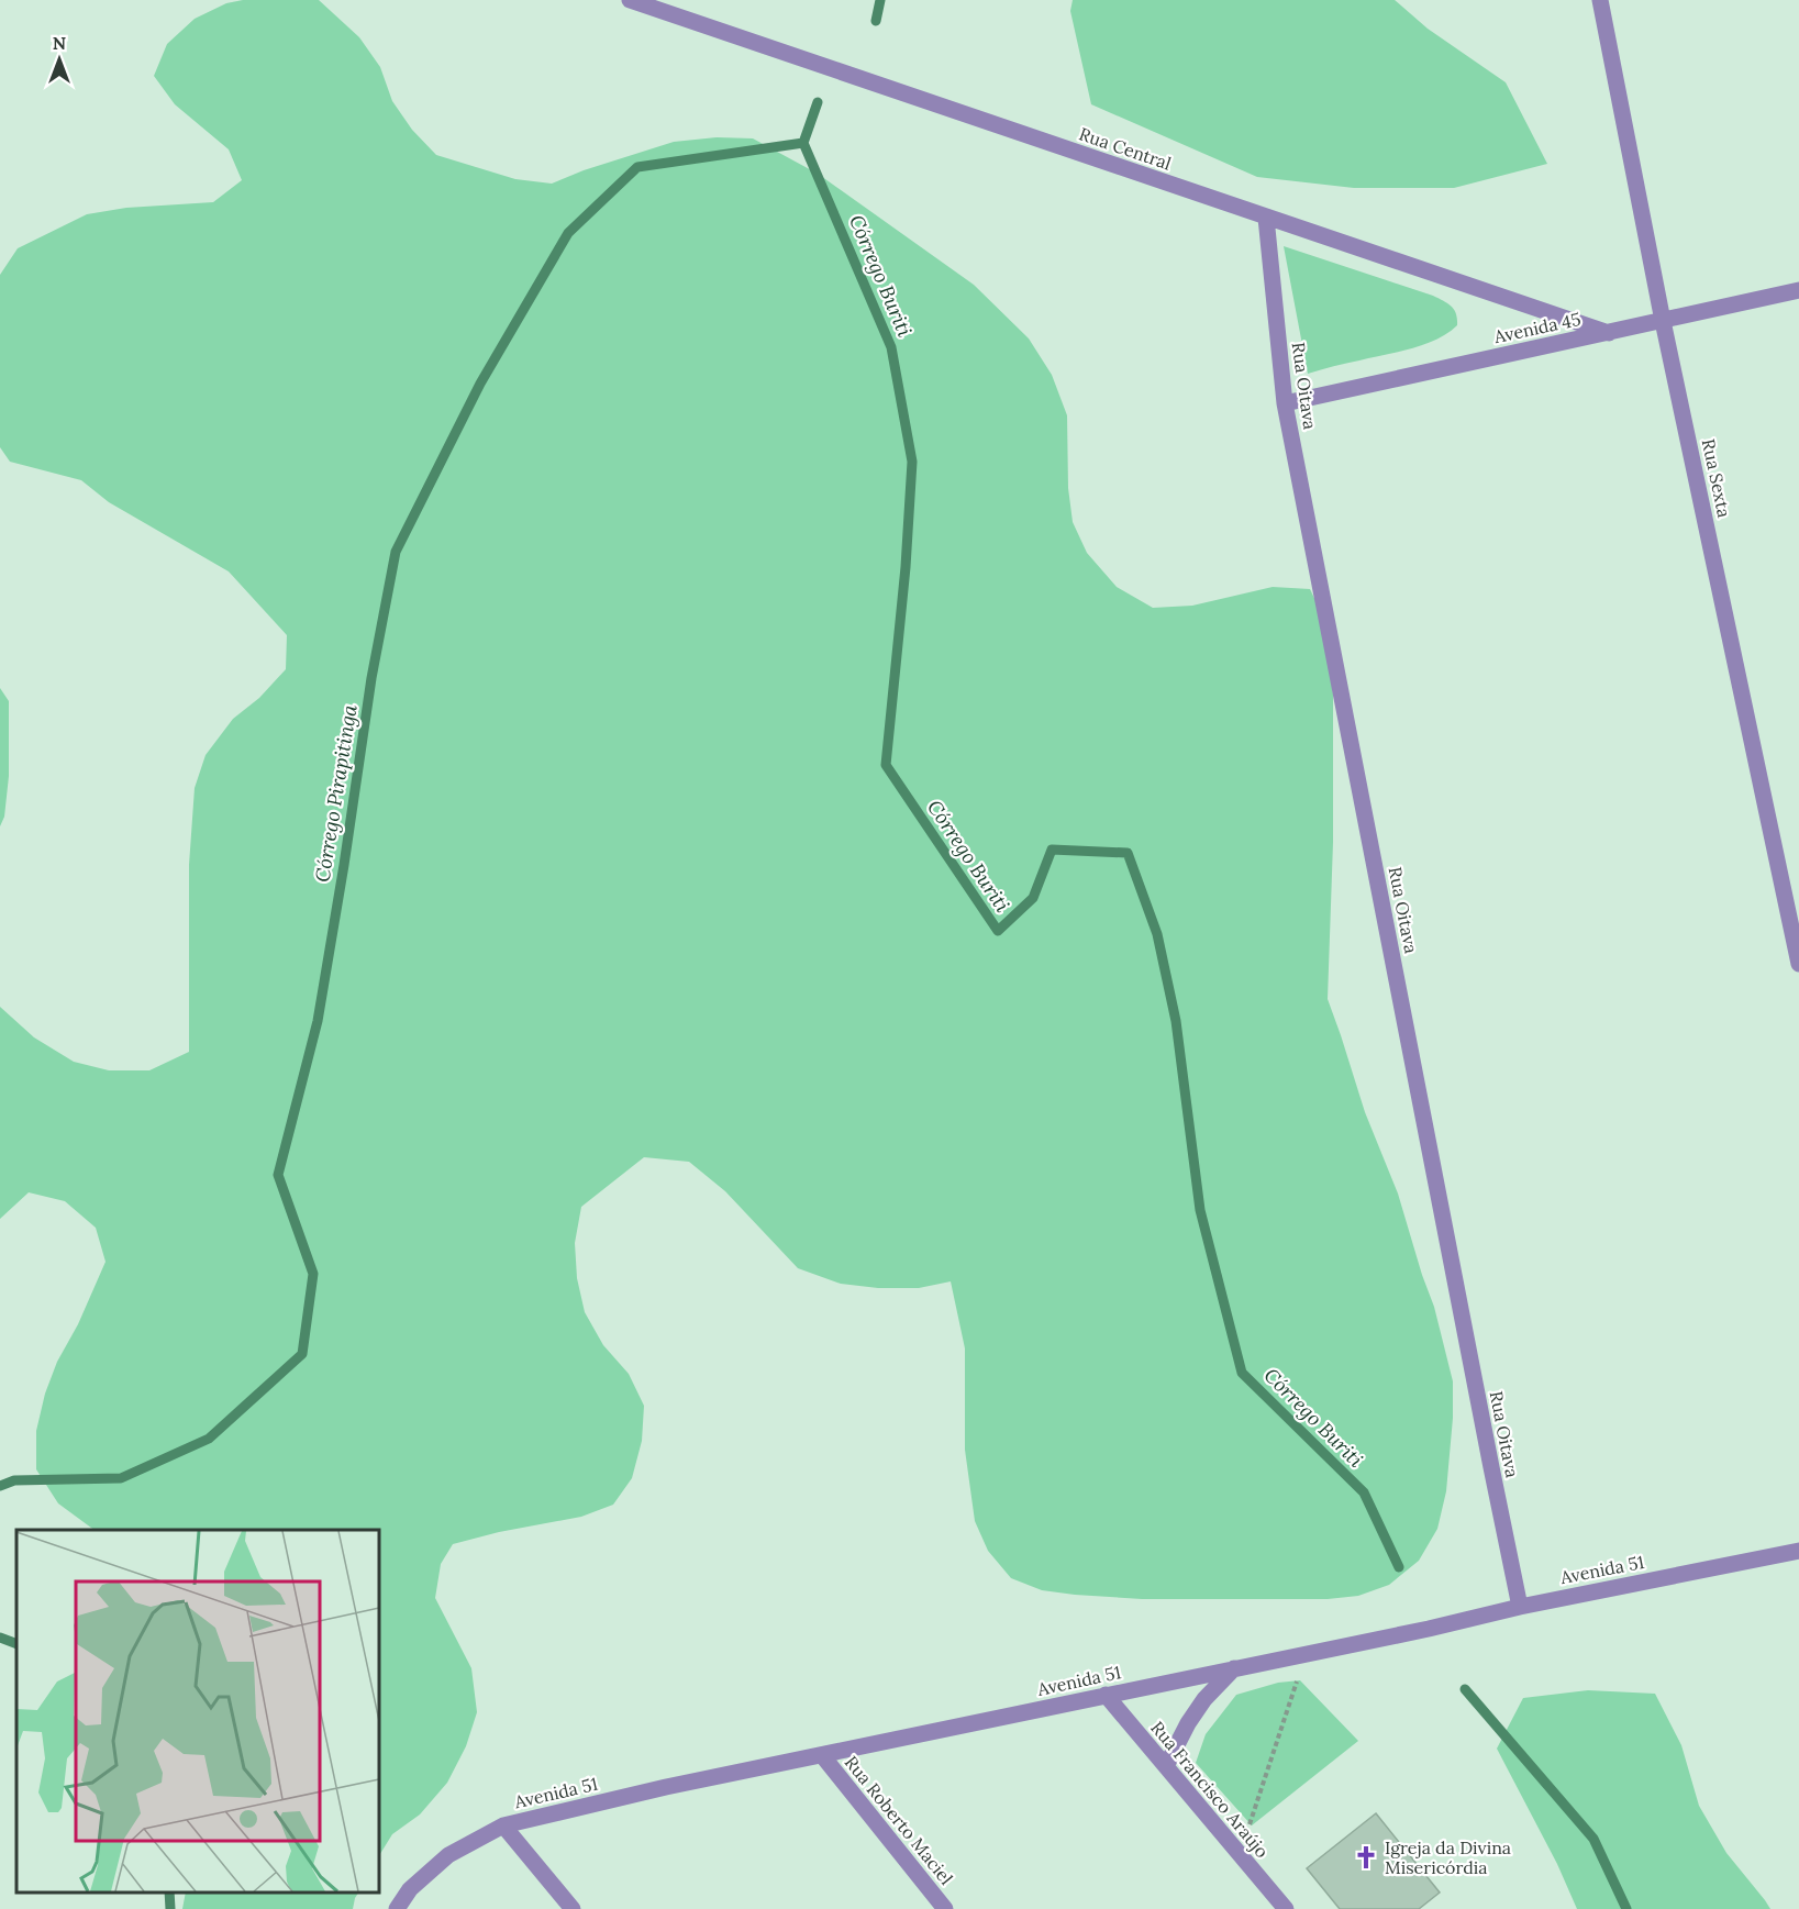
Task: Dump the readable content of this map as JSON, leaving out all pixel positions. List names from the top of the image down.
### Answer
{
  "streets": {
    "street": [
      "Rua Central",
      "Avenida 45",
      "Rua Oitava",
      "Rua Sexta",
      "Avenida 51",
      "Rua Francisco Araújo",
      "Rua Roberto Maciel"
    ]
  },
  "crossings": [
    ["Rua Central", "Avenida 45"],
    ["Rua Central", "Rua Oitava"],
    ["Avenida 45", "Rua Oitava"],
    ["Avenida 45", "Rua Sexta"],
    ["Rua Oitava", "Avenida 51"],
    ["Avenida 51", "Rua Francisco Araújo"],
    ["Avenida 51", "Rua Roberto Maciel"]
  ],
  "water": ["Córrego Buriti", "Córrego Pirapitinga"],
  "places": {
    "church": ["Igreja da Divina Misericórdia"]
  },
  "north": "top"
}
